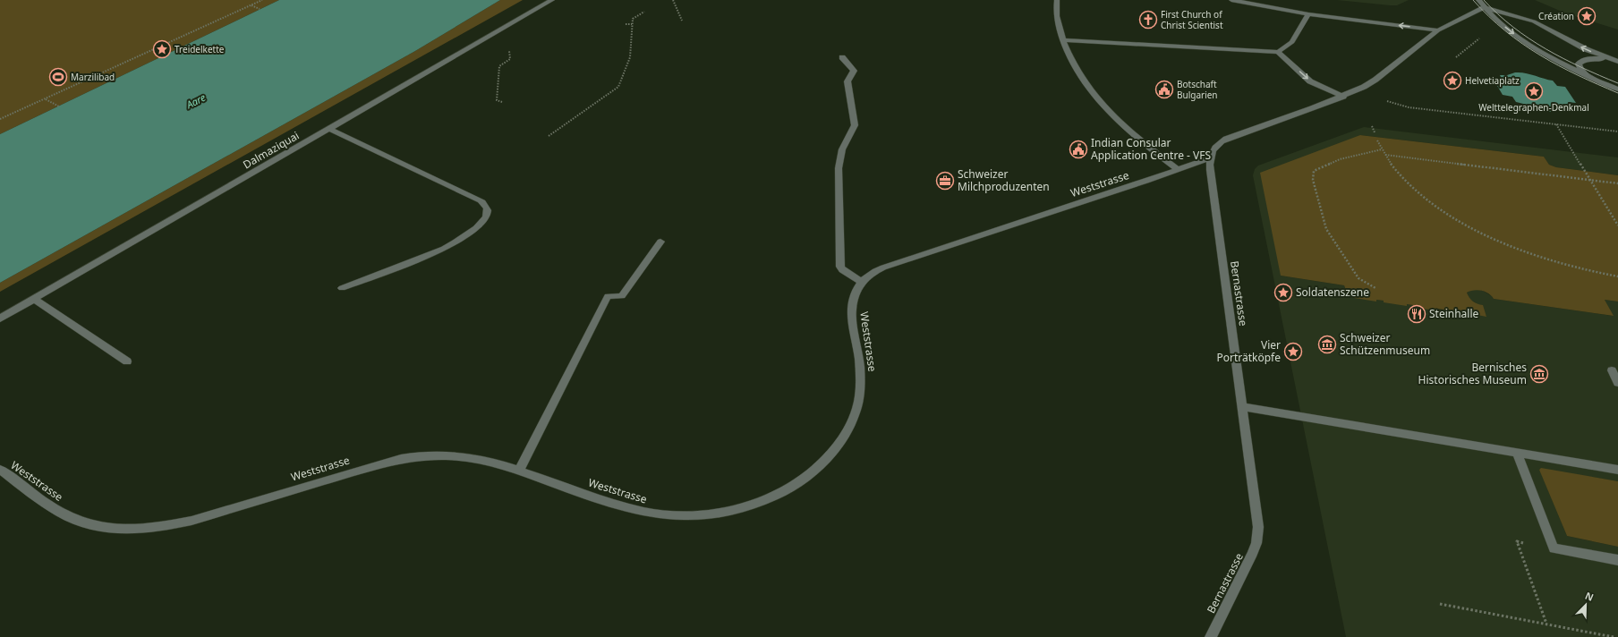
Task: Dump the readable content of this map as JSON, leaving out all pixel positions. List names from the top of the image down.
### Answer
{
  "streets": {
    "street": ["Dalmaziquai", "Weststrasse", "Bernastrasse"]
  },
  "crossings": [
    ["Weststrasse", "Bernastrasse"]
  ],
  "water": ["Aare"],
  "places": {
    "place": [
      "Création",
      "Treidelkette",
      "Helvetiaplatz",
      "Welttelegraphen-Denkmal",
      "Soldatenszene",
      "Vier Porträtköpfe"
    ],
    "church": ["First Church of Christ Scientist"],
    "sports": ["Marzilibad"],
    "public building": ["Botschaft Bulgarien", "Indian Consular Application Centre - VFS"],
    "office": ["Schweizer Milchproduzenten"],
    "restaurant": ["Steinhalle"],
    "museum": ["Schweizer Schützenmuseum", "Bernisches Historisches Museum"]
  },
  "north": "top right"
}
